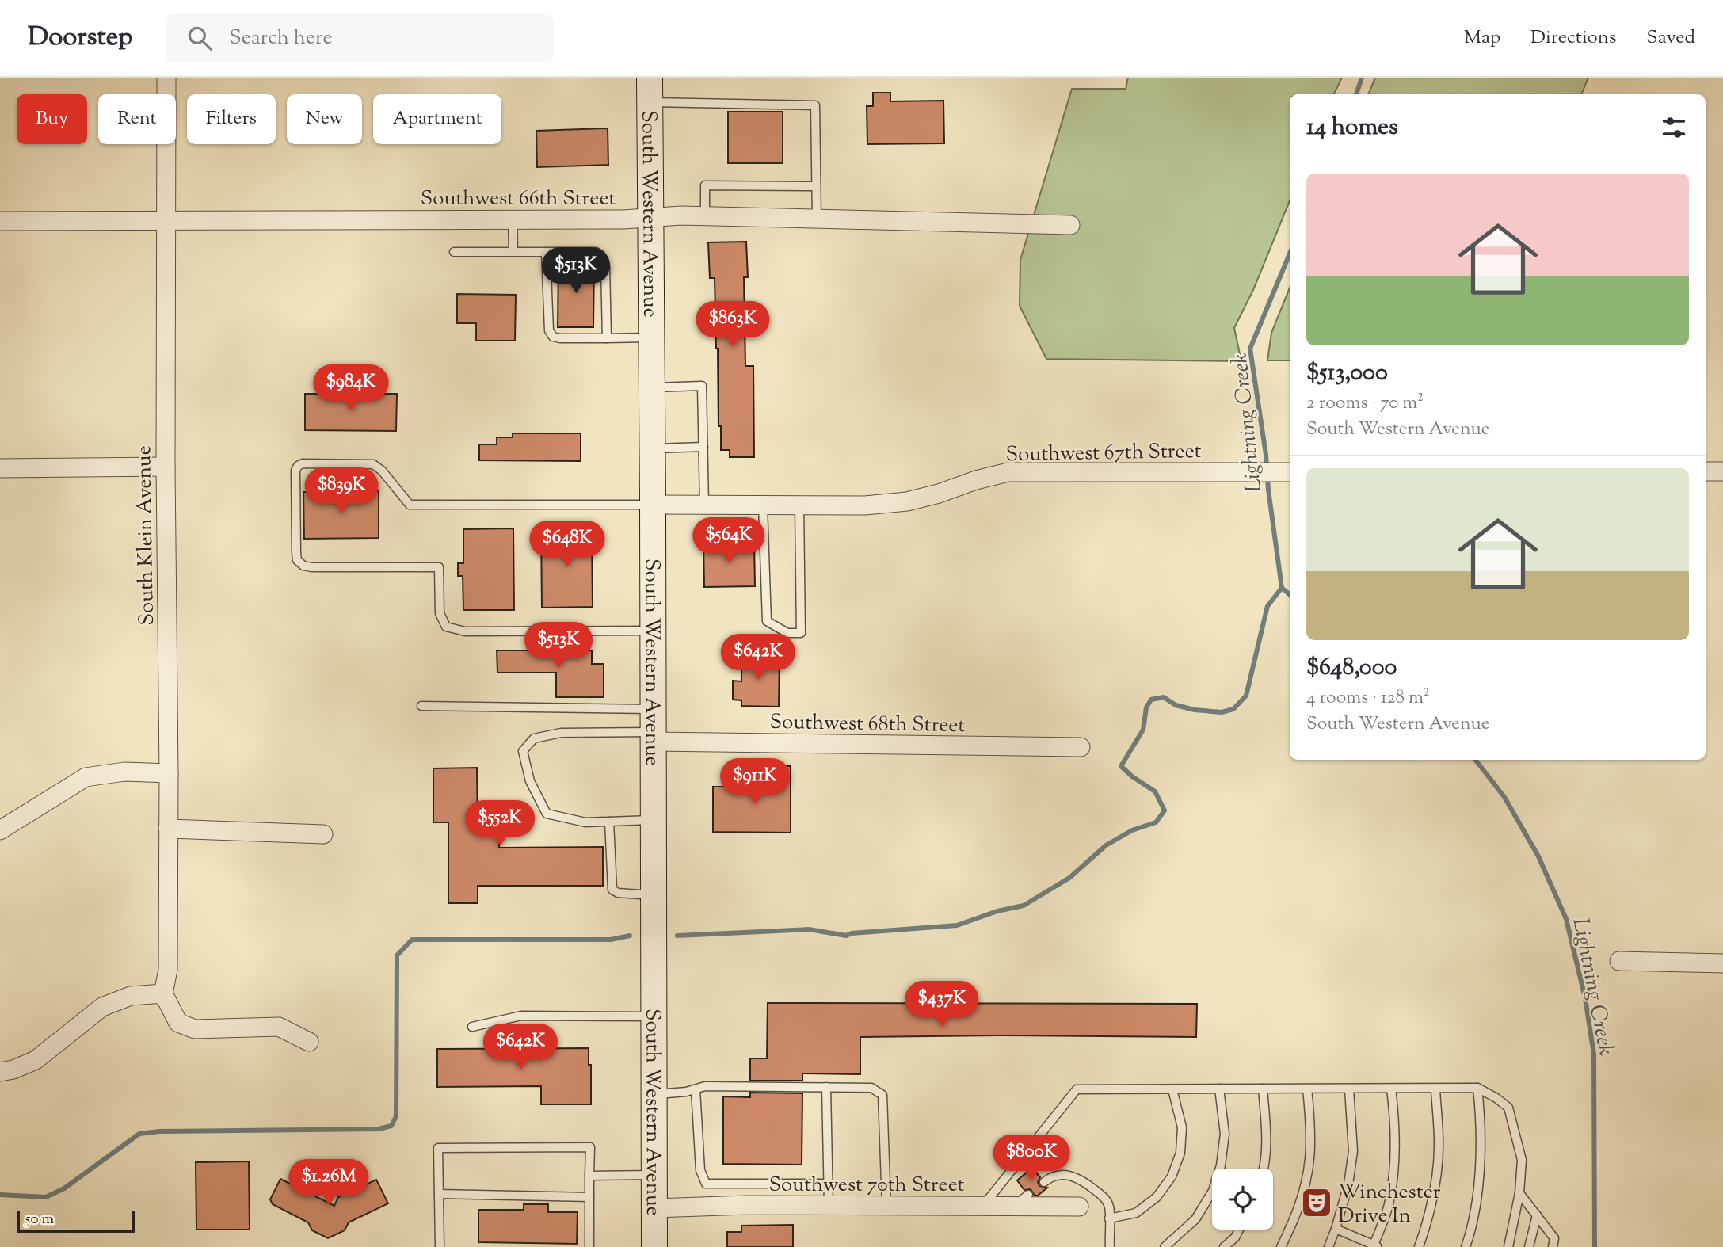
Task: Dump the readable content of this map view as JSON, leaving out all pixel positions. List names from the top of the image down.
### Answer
{
  "streets": {
    "main road": ["South Western Avenue"],
    "street": [
      "Southwest 66th Street",
      "Southwest 67th Street",
      "South Klein Avenue",
      "Southwest 68th Street",
      "Southwest 70th Street"
    ]
  },
  "crossings": [
    ["Southwest 66th Street", "South Western Avenue"],
    ["Southwest 66th Street", "South Klein Avenue"],
    ["South Western Avenue", "Southwest 67th Street"],
    ["South Western Avenue", "Southwest 68th Street"],
    ["South Western Avenue", "Southwest 70th Street"]
  ],
  "water": ["Lightning Creek"],
  "places": {
    "theatre": ["Winchester Drive In"]
  },
  "scale_bar": "50 m",
  "page": {
    "header": "Doorstep",
    "search": "Search here",
    "nav": ["Map", "Directions", "Saved"],
    "chip": [
      "Buy",
      "Rent",
      "Filters",
      "New",
      "Apartment"
    ],
    "heading": "14 homes",
    "list": [
      {
        "name": "$513,000",
        "note": "2 rooms · 70 m² · South Western Avenue"
      },
      {
        "name": "$648,000",
        "note": "4 rooms · 128 m² · South Western Avenue"
      }
    ],
    "price": [
      "$513K",
      "$863K",
      "$984K",
      "$839K",
      "$564K",
      "$648K",
      "$513K",
      "$642K",
      "$911K",
      "$552K",
      "$437K",
      "$642K",
      "$800K",
      "$1.26M"
    ],
    "scale": "50 m"
  }
}
